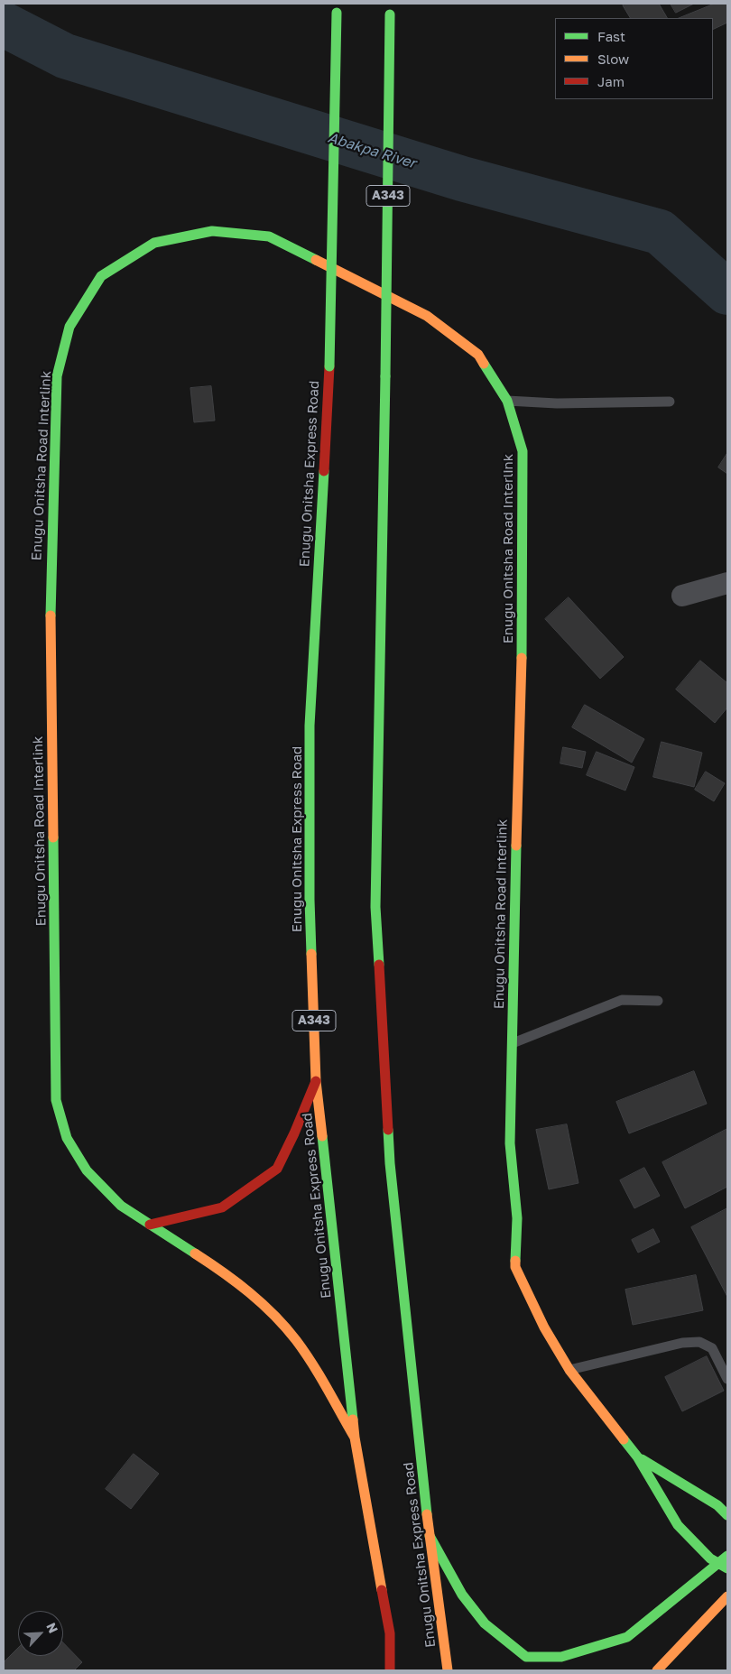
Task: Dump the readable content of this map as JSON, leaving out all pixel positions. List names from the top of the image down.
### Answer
{
  "streets": {
    "main road": ["A343", "Enugu Onitsha Road Interlink", "Enugu Onitsha Express Road"]
  },
  "crossings": [
    ["Enugu Onitsha Road Interlink", "Enugu Onitsha Express Road"]
  ],
  "water": ["Abakpa River"],
  "legend": ["Fast", "Slow", "Jam"],
  "north": "top right"
}
